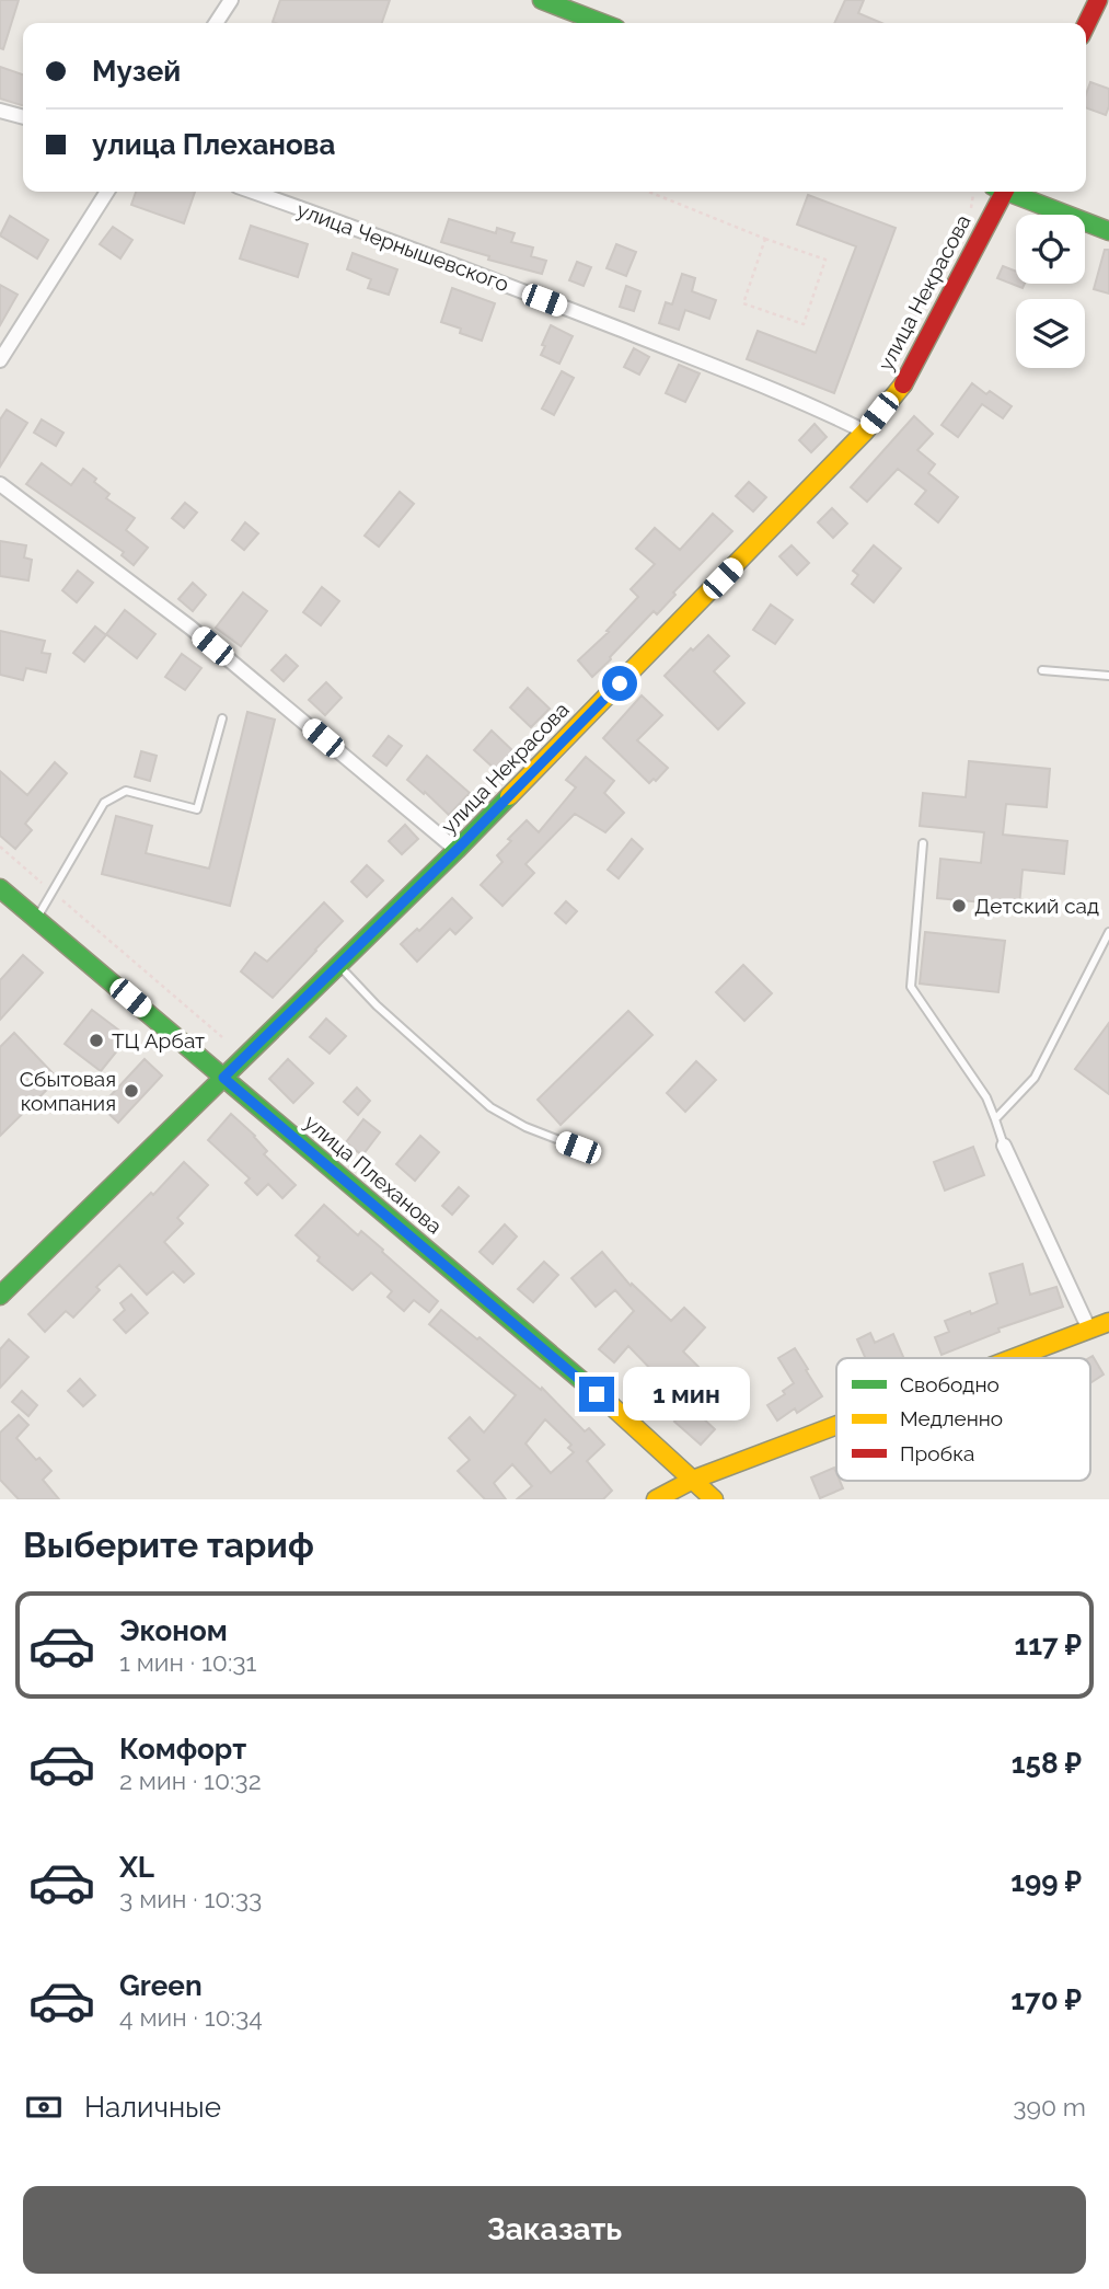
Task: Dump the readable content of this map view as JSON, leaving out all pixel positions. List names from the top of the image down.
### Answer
{
  "streets": {
    "street": ["улица Чернышевского", "улица Некрасова", "улица Плеханова"]
  },
  "crossings": [
    ["улица Чернышевского", "улица Некрасова"],
    ["улица Некрасова", "улица Плеханова"]
  ],
  "places": ["Детский сад", "ТЦ Арбат", "Сбытовая компания"],
  "legend": ["Свободно", "Медленно", "Пробка"],
  "page": {
    "banner": ["Музей", "улица Плеханова"],
    "bubble": "1 мин",
    "heading": "Выберите тариф",
    "list": [
      {
        "name": "Эконом",
        "note": "1 мин · 10:31",
        "value": "117 ₽"
      },
      {
        "name": "Комфорт",
        "note": "2 мин · 10:32",
        "value": "158 ₽"
      },
      {
        "name": "XL",
        "note": "3 мин · 10:33",
        "value": "199 ₽"
      },
      {
        "name": "Green",
        "note": "4 мин · 10:34",
        "value": "170 ₽"
      }
    ],
    "pay": ["Наличные", "390 m"],
    "buttons": "Заказать"
  }
}
